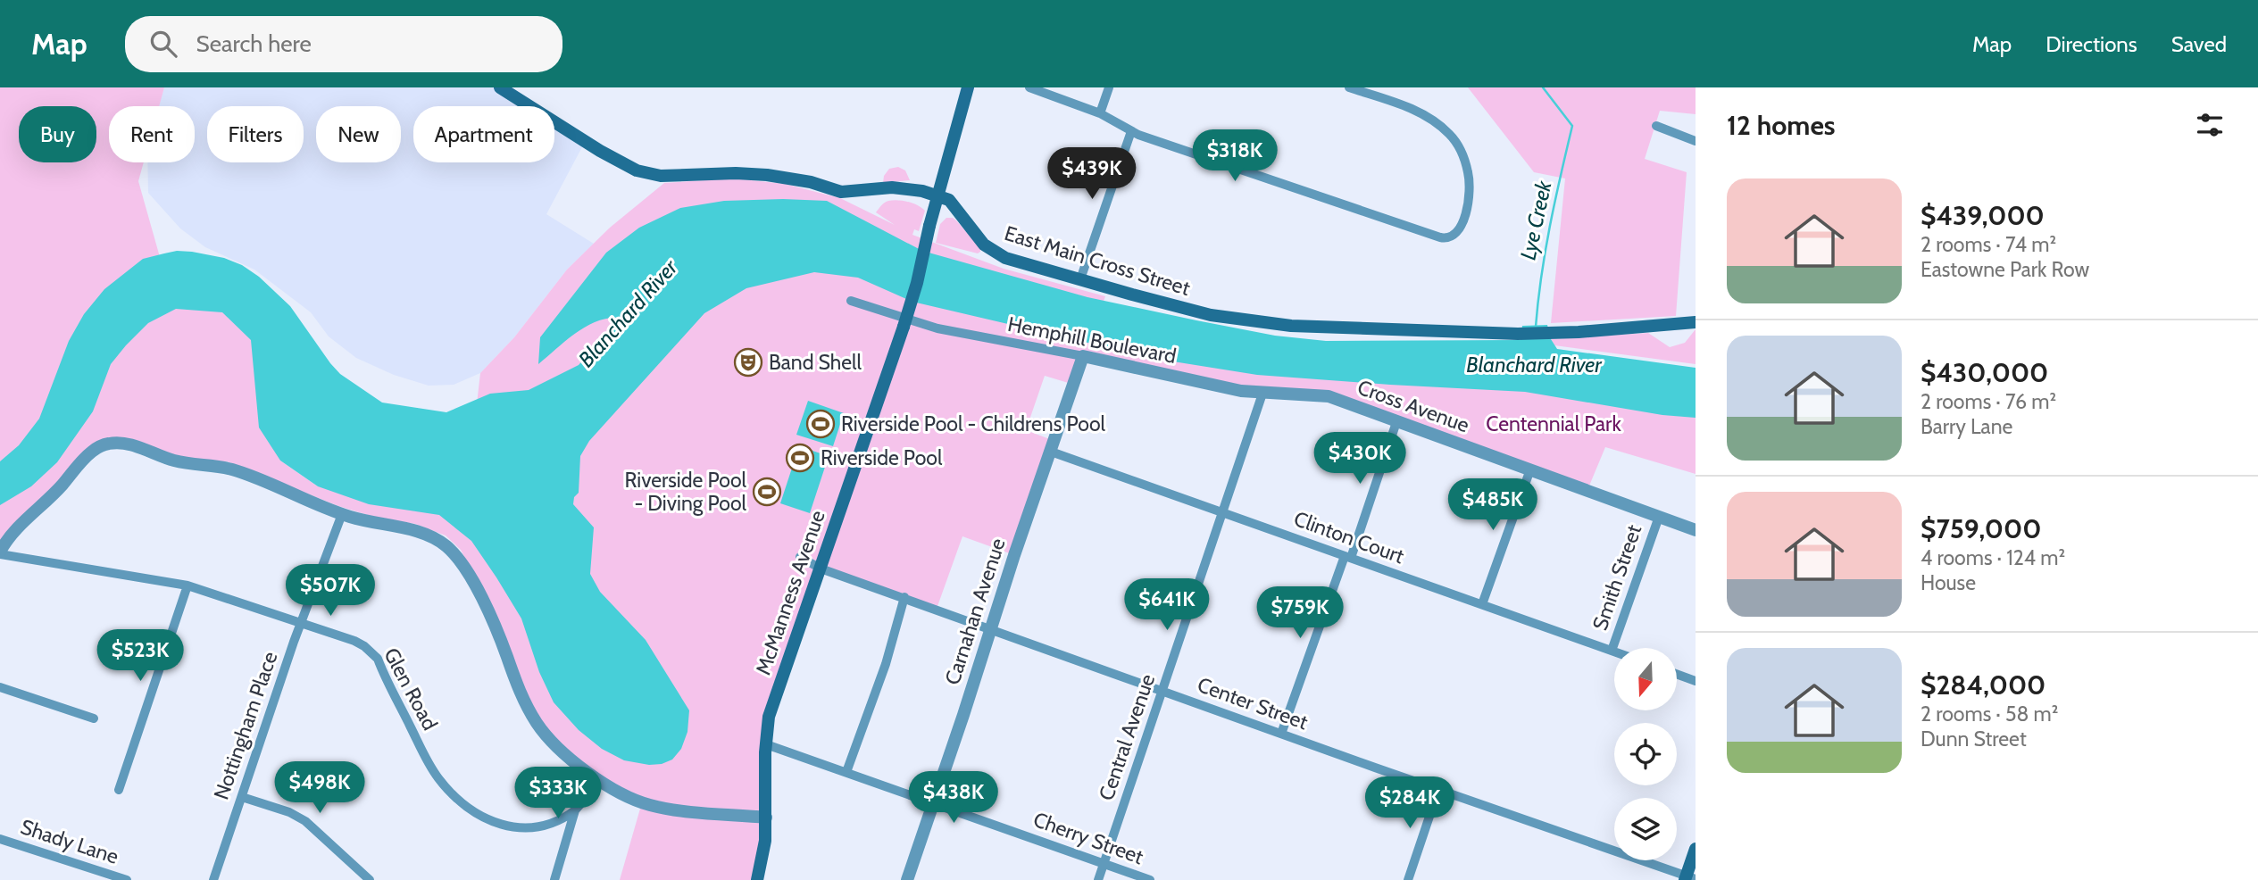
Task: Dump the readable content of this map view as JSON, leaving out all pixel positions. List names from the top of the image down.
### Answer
{
  "streets": {
    "main road": ["East Main Cross Street", "McManness Avenue"],
    "street": [
      "Hemphill Boulevard",
      "Cross Avenue",
      "Clinton Court",
      "Smith Street",
      "Carnahan Avenue",
      "Glen Road",
      "Center Street",
      "Nottingham Place",
      "Central Avenue",
      "Cherry Street",
      "Shady Lane"
    ]
  },
  "crossings": [
    ["East Main Cross Street", "McManness Avenue"],
    ["Hemphill Boulevard", "Cross Avenue"],
    ["Hemphill Boulevard", "Carnahan Avenue"],
    ["Hemphill Boulevard", "Central Avenue"],
    ["Cross Avenue", "Smith Street"],
    ["Clinton Court", "Smith Street"],
    ["Clinton Court", "Carnahan Avenue"],
    ["Clinton Court", "Central Avenue"],
    ["McManness Avenue", "Center Street"],
    ["McManness Avenue", "Cherry Street"],
    ["Carnahan Avenue", "Center Street"],
    ["Carnahan Avenue", "Cherry Street"],
    ["Glen Road", "Nottingham Place"],
    ["Center Street", "Central Avenue"],
    ["Central Avenue", "Cherry Street"]
  ],
  "water": ["Lye Creek", "Blanchard River"],
  "parks": ["Centennial Park"],
  "places": {
    "theatre": ["Band Shell"],
    "sports": ["Riverside Pool - Childrens Pool", "Riverside Pool", "Riverside Pool - Diving Pool"]
  },
  "north": "bottom",
  "page": {
    "header": "Map",
    "search": "Search here",
    "nav": ["Map", "Directions", "Saved"],
    "heading": "12 homes",
    "chip": [
      "Buy",
      "Rent",
      "Filters",
      "New",
      "Apartment"
    ],
    "price": [
      "$318K",
      "$439K",
      "$430K",
      "$485K",
      "$507K",
      "$641K",
      "$759K",
      "$523K",
      "$498K",
      "$333K",
      "$438K",
      "$284K"
    ],
    "list": [
      {
        "name": "$439,000",
        "note": "2 rooms · 74 m² · Eastowne Park Row"
      },
      {
        "name": "$430,000",
        "note": "2 rooms · 76 m² · Barry Lane"
      },
      {
        "name": "$759,000",
        "note": "4 rooms · 124 m² · House"
      },
      {
        "name": "$284,000",
        "note": "2 rooms · 58 m² · Dunn Street"
      }
    ]
  }
}
